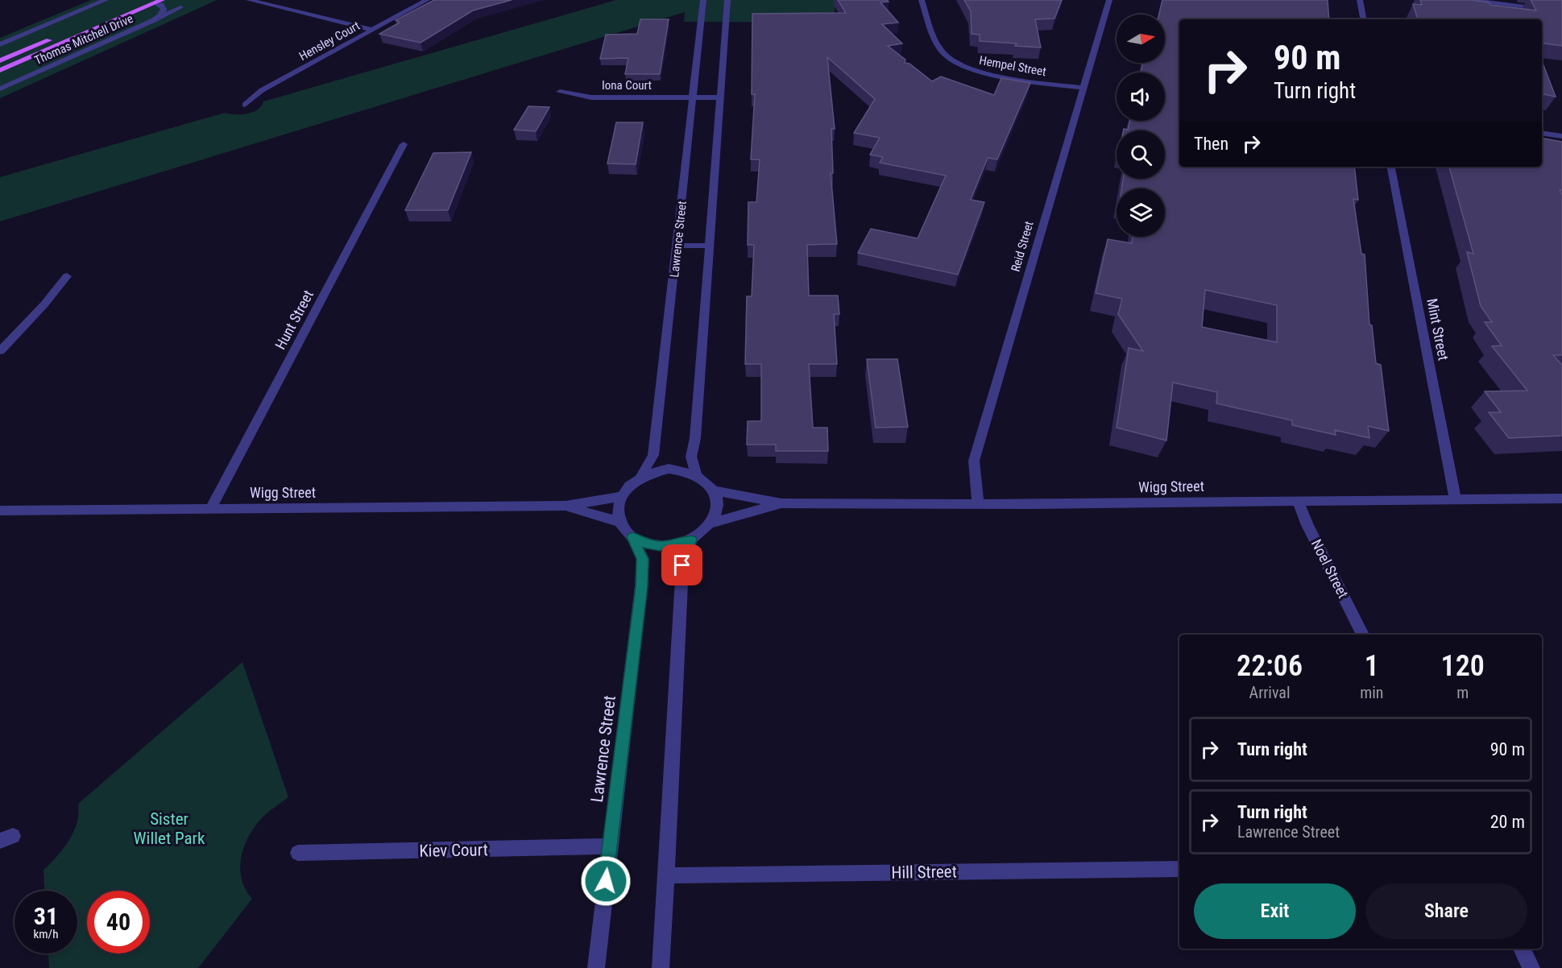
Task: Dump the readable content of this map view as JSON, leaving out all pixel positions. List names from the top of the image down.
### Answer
{
  "streets": {
    "main road": ["Thomas Mitchell Drive"],
    "street": [
      "Hensley Court",
      "Hempel Street",
      "Iona Court",
      "Lawrence Street",
      "Reid Street",
      "Hunt Street",
      "Mint Street",
      "Wigg Street",
      "Noel Street",
      "Kiev Court",
      "Hill Street"
    ]
  },
  "crossings": [
    ["Hempel Street", "Reid Street"],
    ["Iona Court", "Lawrence Street"],
    ["Lawrence Street", "Wigg Street"],
    ["Lawrence Street", "Kiev Court"],
    ["Reid Street", "Wigg Street"],
    ["Hunt Street", "Wigg Street"],
    ["Mint Street", "Wigg Street"],
    ["Wigg Street", "Noel Street"]
  ],
  "parks": ["Sister Willet Park"],
  "north": "right",
  "page": {
    "turn": ["90 m", "Turn right"],
    "then": "Then",
    "eta": [
      "22:06",
      "Arrival",
      "1",
      "min",
      "120",
      "m"
    ],
    "list": [
      {
        "name": "Turn right",
        "value": "90 m"
      },
      {
        "name": "Turn right",
        "note": "Lawrence Street",
        "value": "20 m"
      }
    ],
    "buttons": ["Exit", "Share"],
    "speed": "31 km/h",
    "limit": "40"
  }
}
